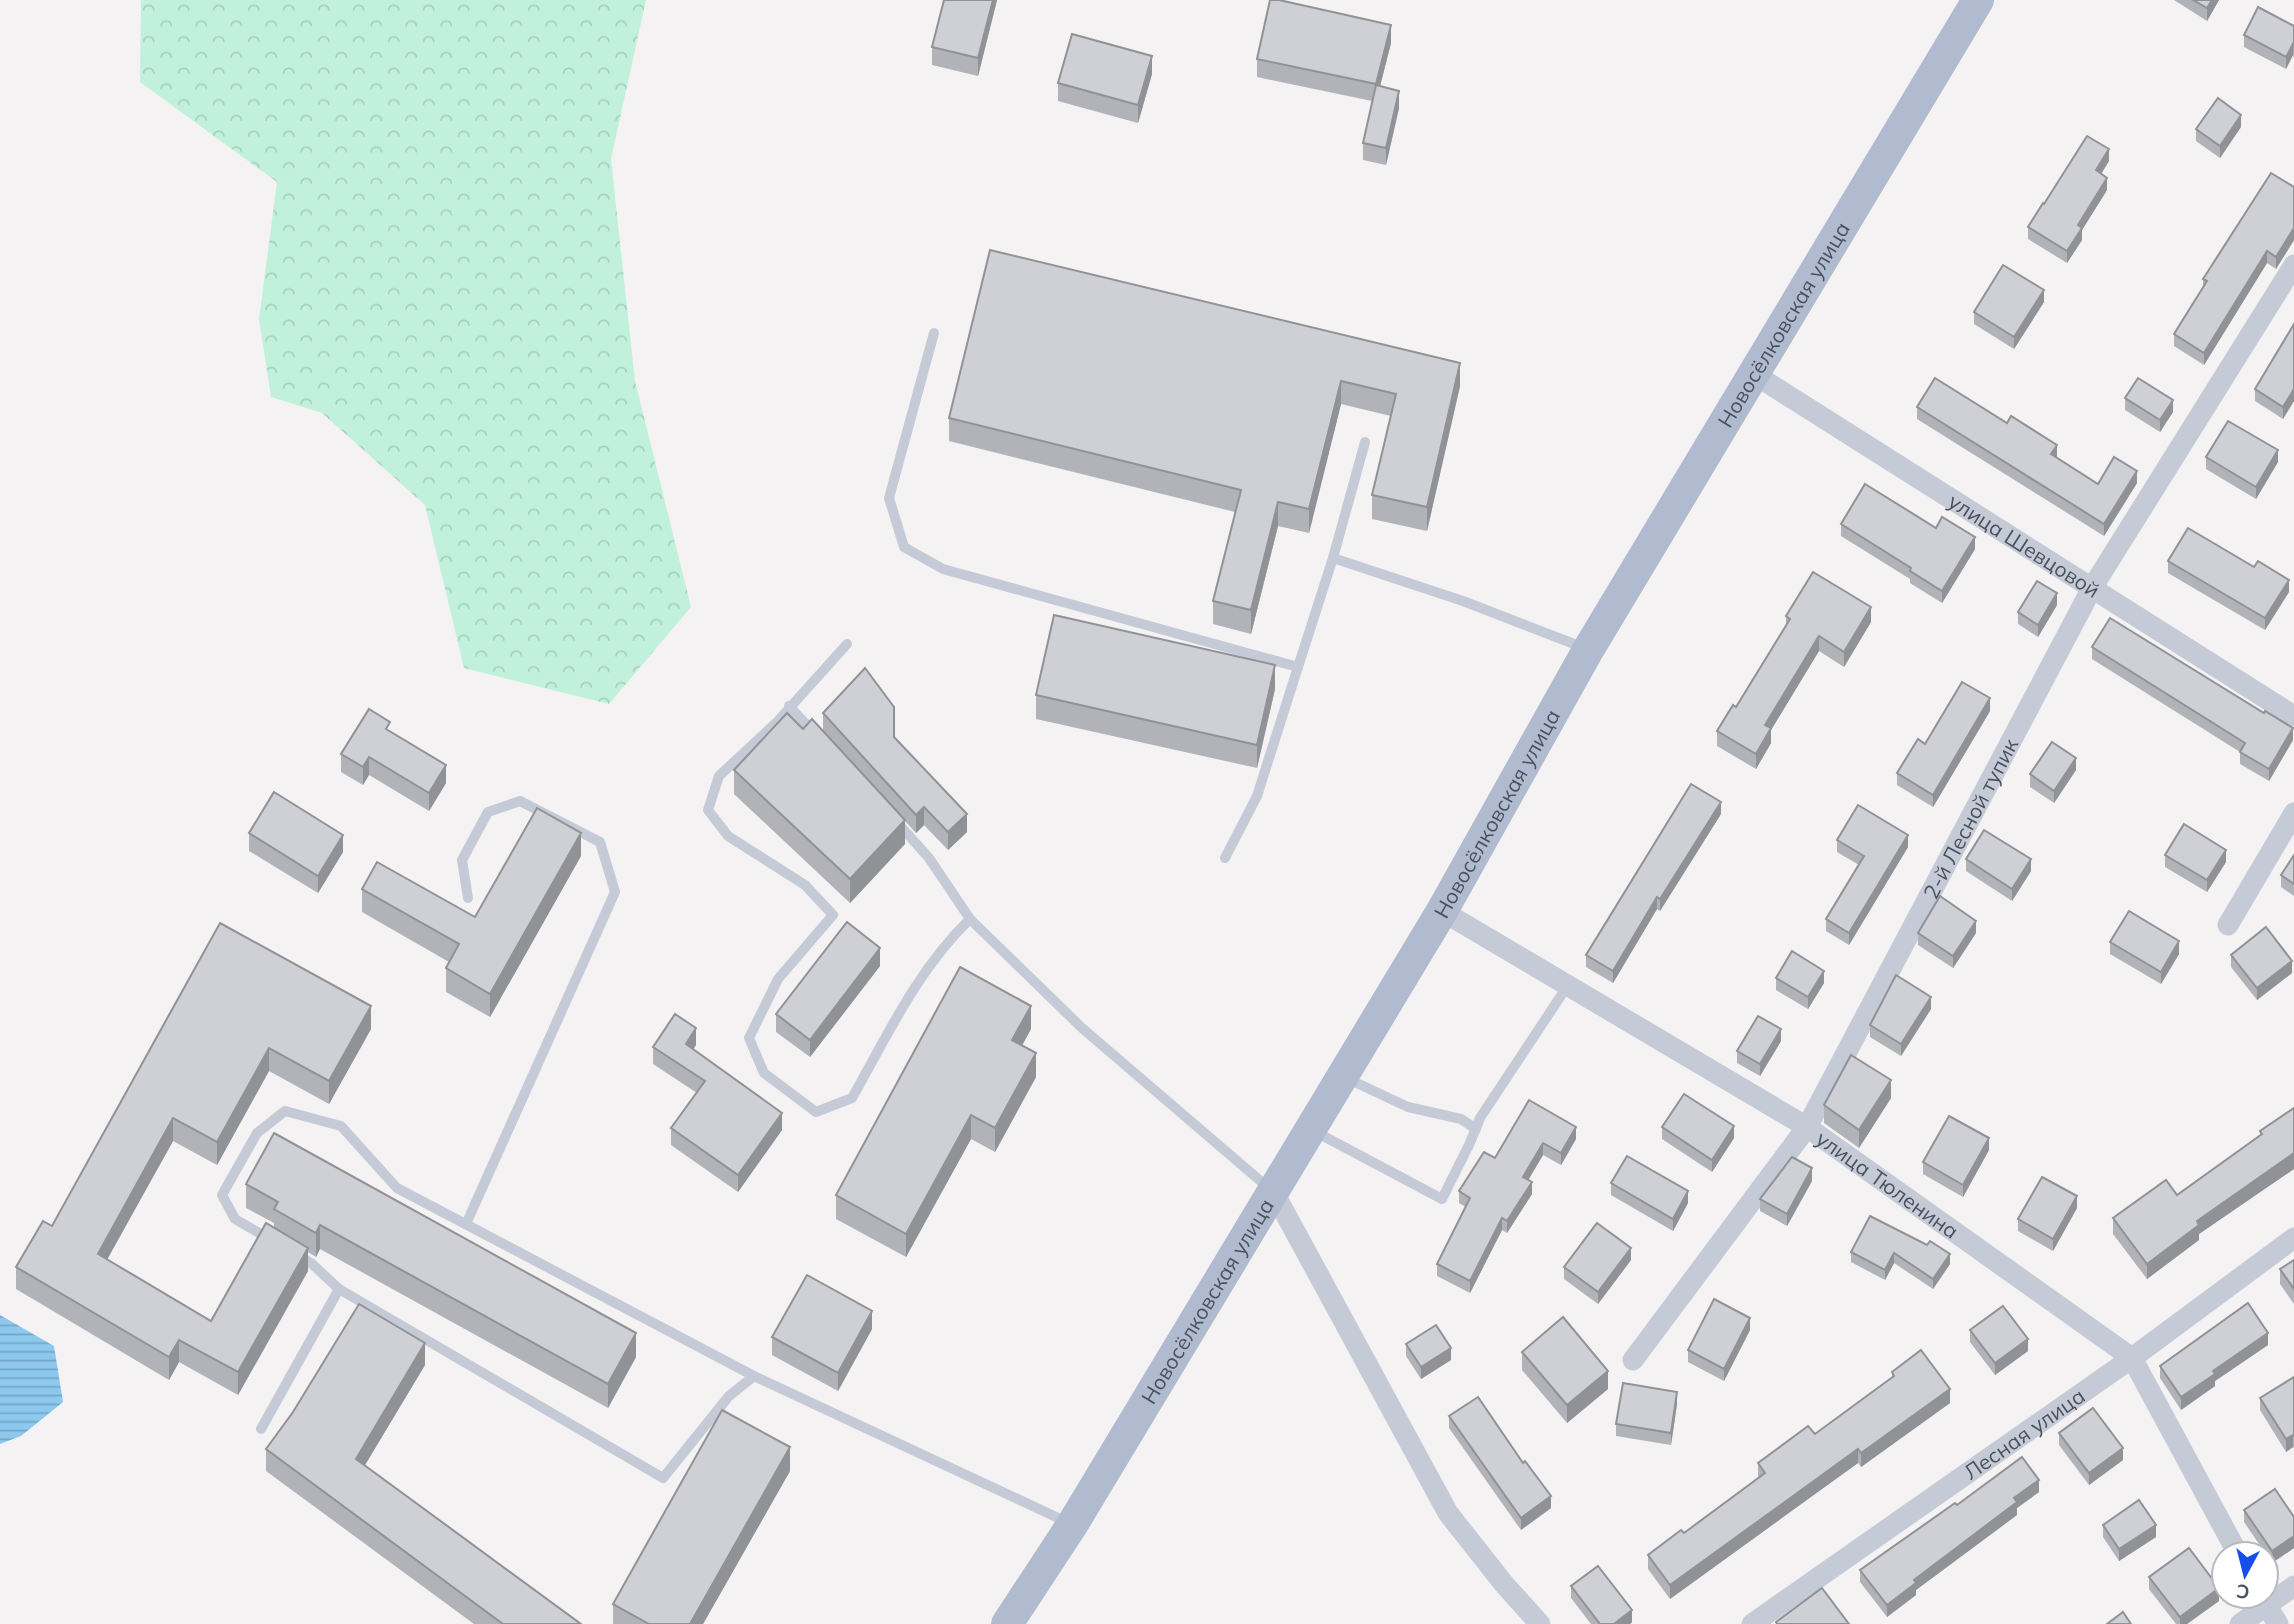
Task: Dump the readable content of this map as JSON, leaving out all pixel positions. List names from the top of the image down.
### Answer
{
  "streets": {
    "main road": ["Новосёлковская улица"],
    "street": [
      "улица Шевцовой",
      "2-й Лесной тупик",
      "улица Тюленина",
      "Лесная улица"
    ]
  },
  "crossings": [
    ["Новосёлковская улица", "улица Шевцовой"],
    ["Новосёлковская улица", "улица Тюленина"],
    ["улица Шевцовой", "2-й Лесной тупик"],
    ["2-й Лесной тупик", "улица Тюленина"],
    ["улица Тюленина", "Лесная улица"]
  ],
  "north": "bottom"
}
